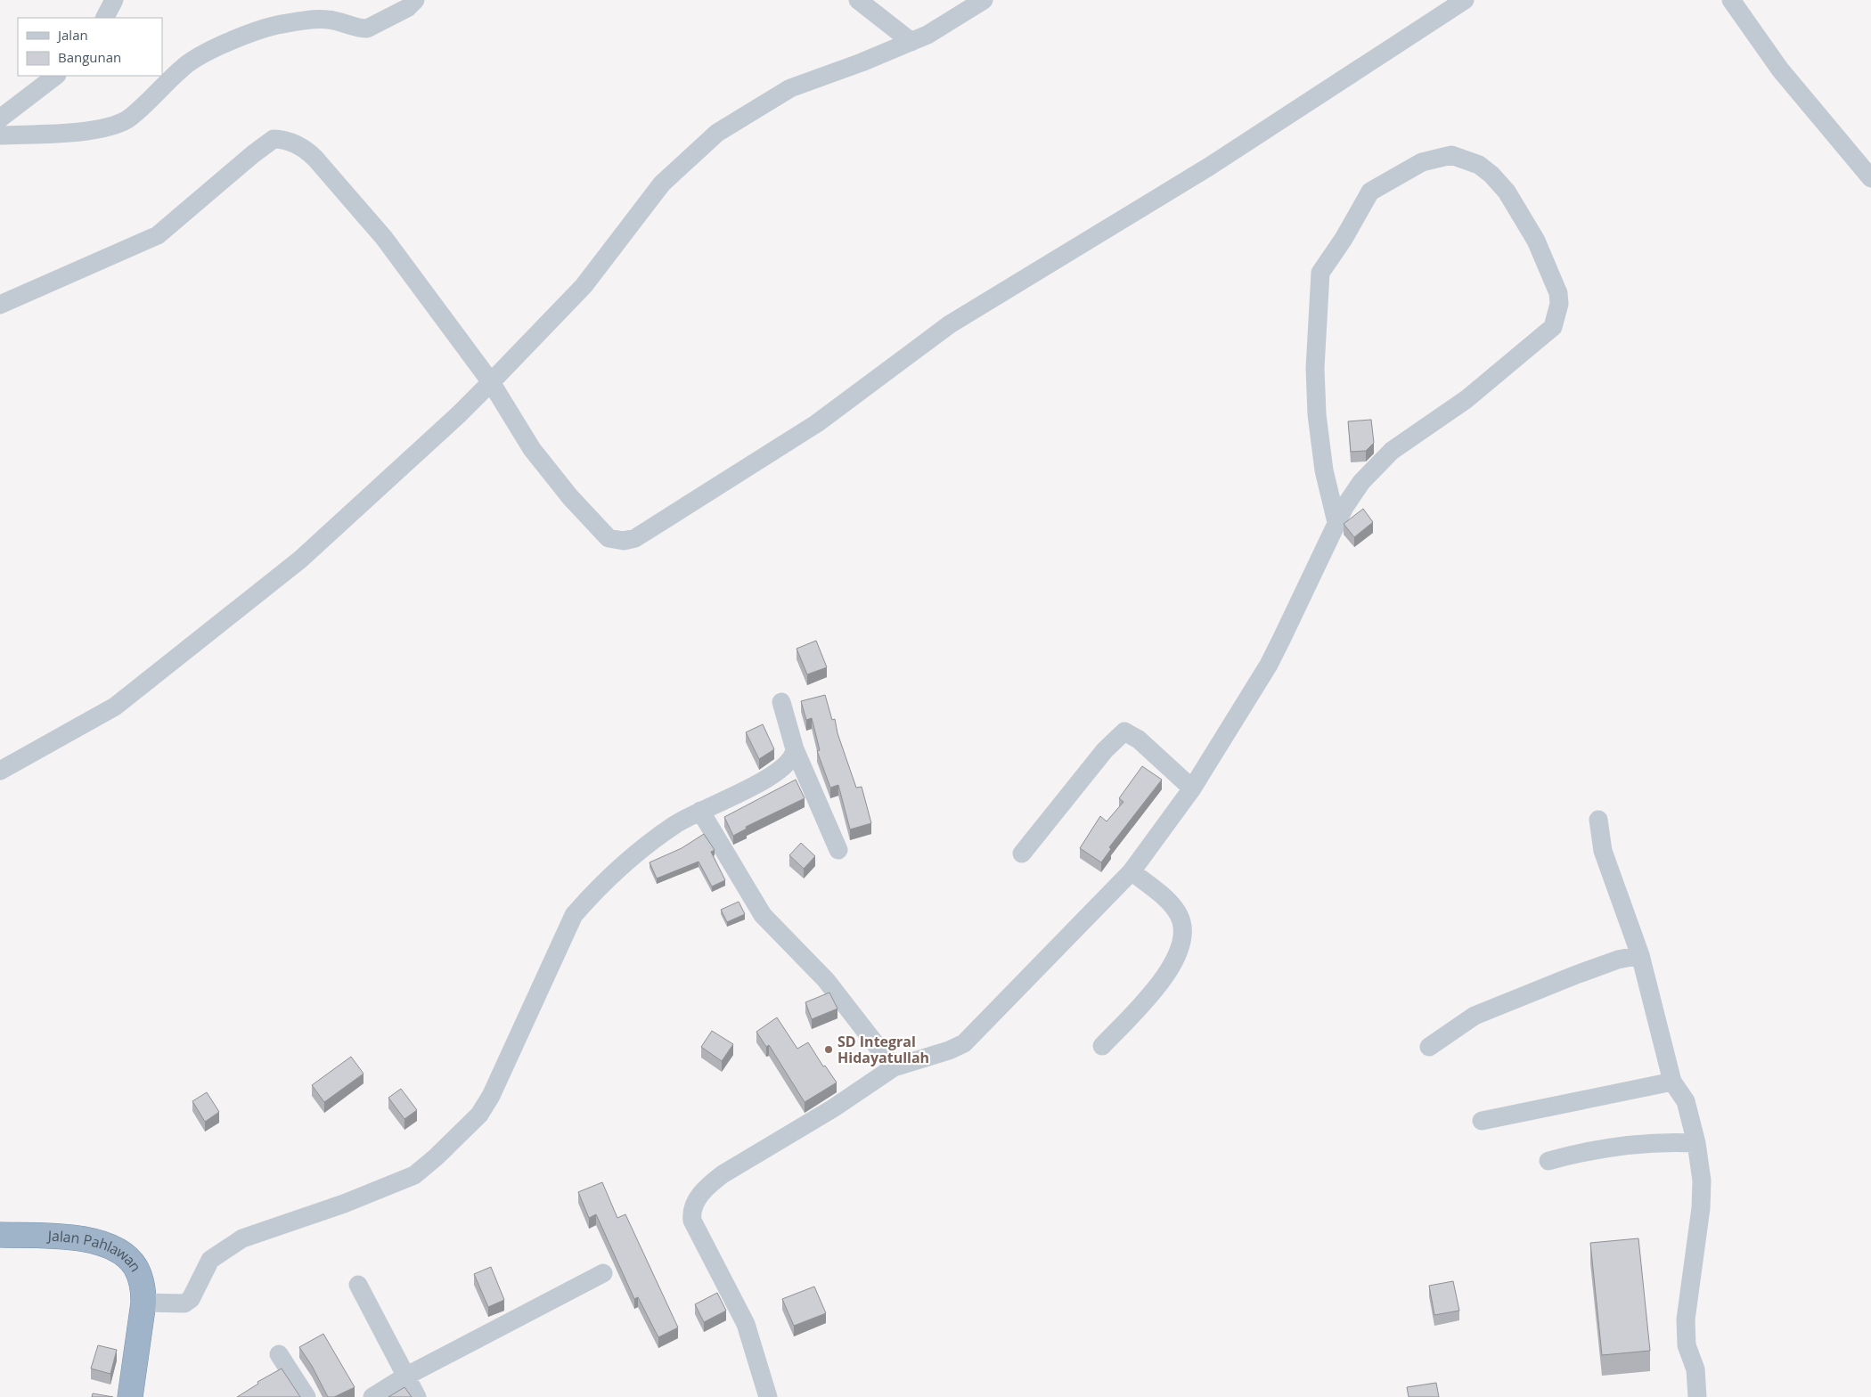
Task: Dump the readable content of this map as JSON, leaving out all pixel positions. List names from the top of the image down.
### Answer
{
  "streets": {
    "highway": ["Jalan Pahlawan"]
  },
  "places": ["SD Integral Hidayatullah"],
  "legend": ["Jalan", "Bangunan"]
}
